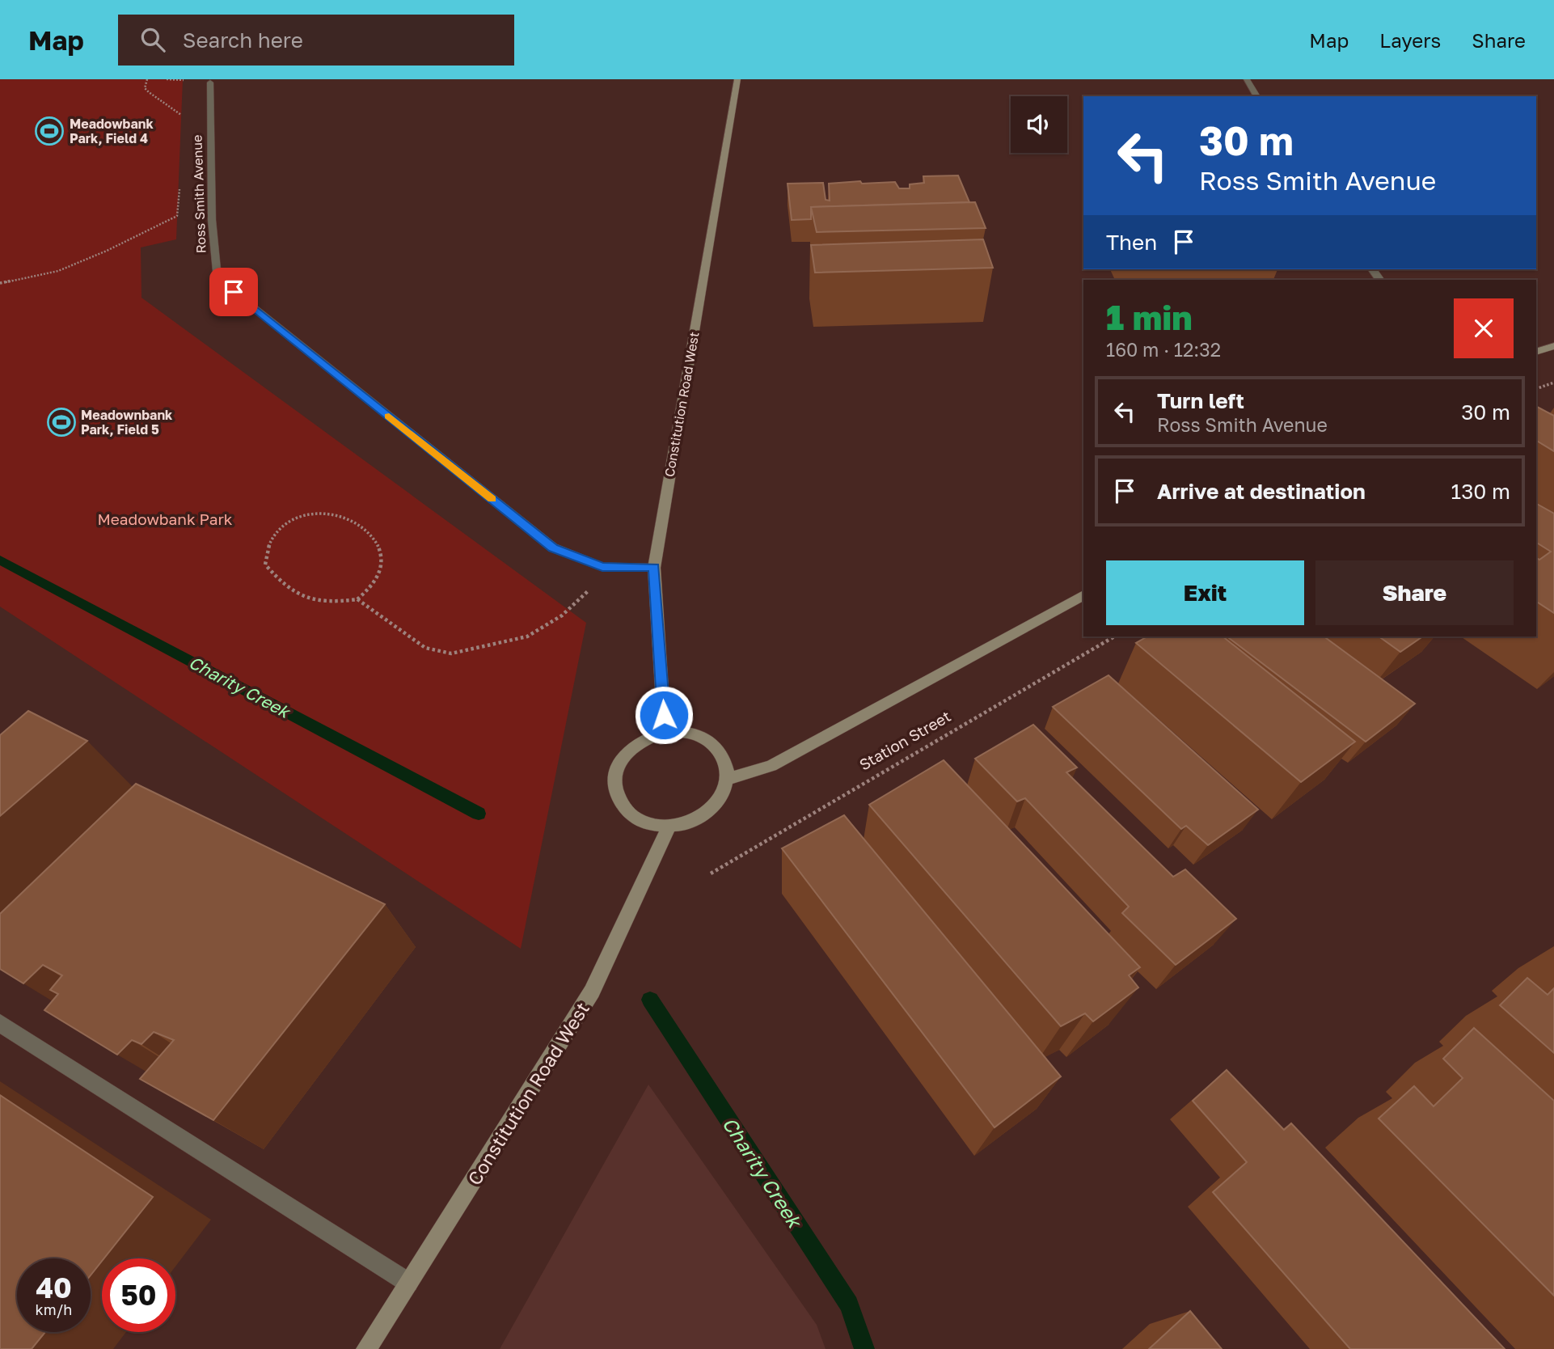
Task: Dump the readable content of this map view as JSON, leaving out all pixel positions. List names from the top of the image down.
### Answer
{
  "streets": {
    "main road": ["Constitution Road West"],
    "street": ["Ross Smith Avenue"],
    "path": ["Station Street"]
  },
  "crossings": [
    ["Ross Smith Avenue", "Constitution Road West"]
  ],
  "water": ["Charity Creek"],
  "parks": ["Meadowbank Park"],
  "places": {
    "sports": ["Meadowbank Park, Field 4", "Meadownbank Park, Field 5"]
  },
  "page": {
    "header": "Map",
    "search": "Search here",
    "nav": ["Map", "Layers", "Share"],
    "turn": ["30 m", "Ross Smith Avenue"],
    "then": "Then",
    "heading": ["1 min", "160 m · 12:32"],
    "list": [
      {
        "name": "Turn left",
        "note": "Ross Smith Avenue",
        "value": "30 m"
      },
      {
        "name": "Arrive at destination",
        "value": "130 m"
      }
    ],
    "buttons": ["Exit", "Share"],
    "speed": "40 km/h",
    "limit": "50"
  }
}
